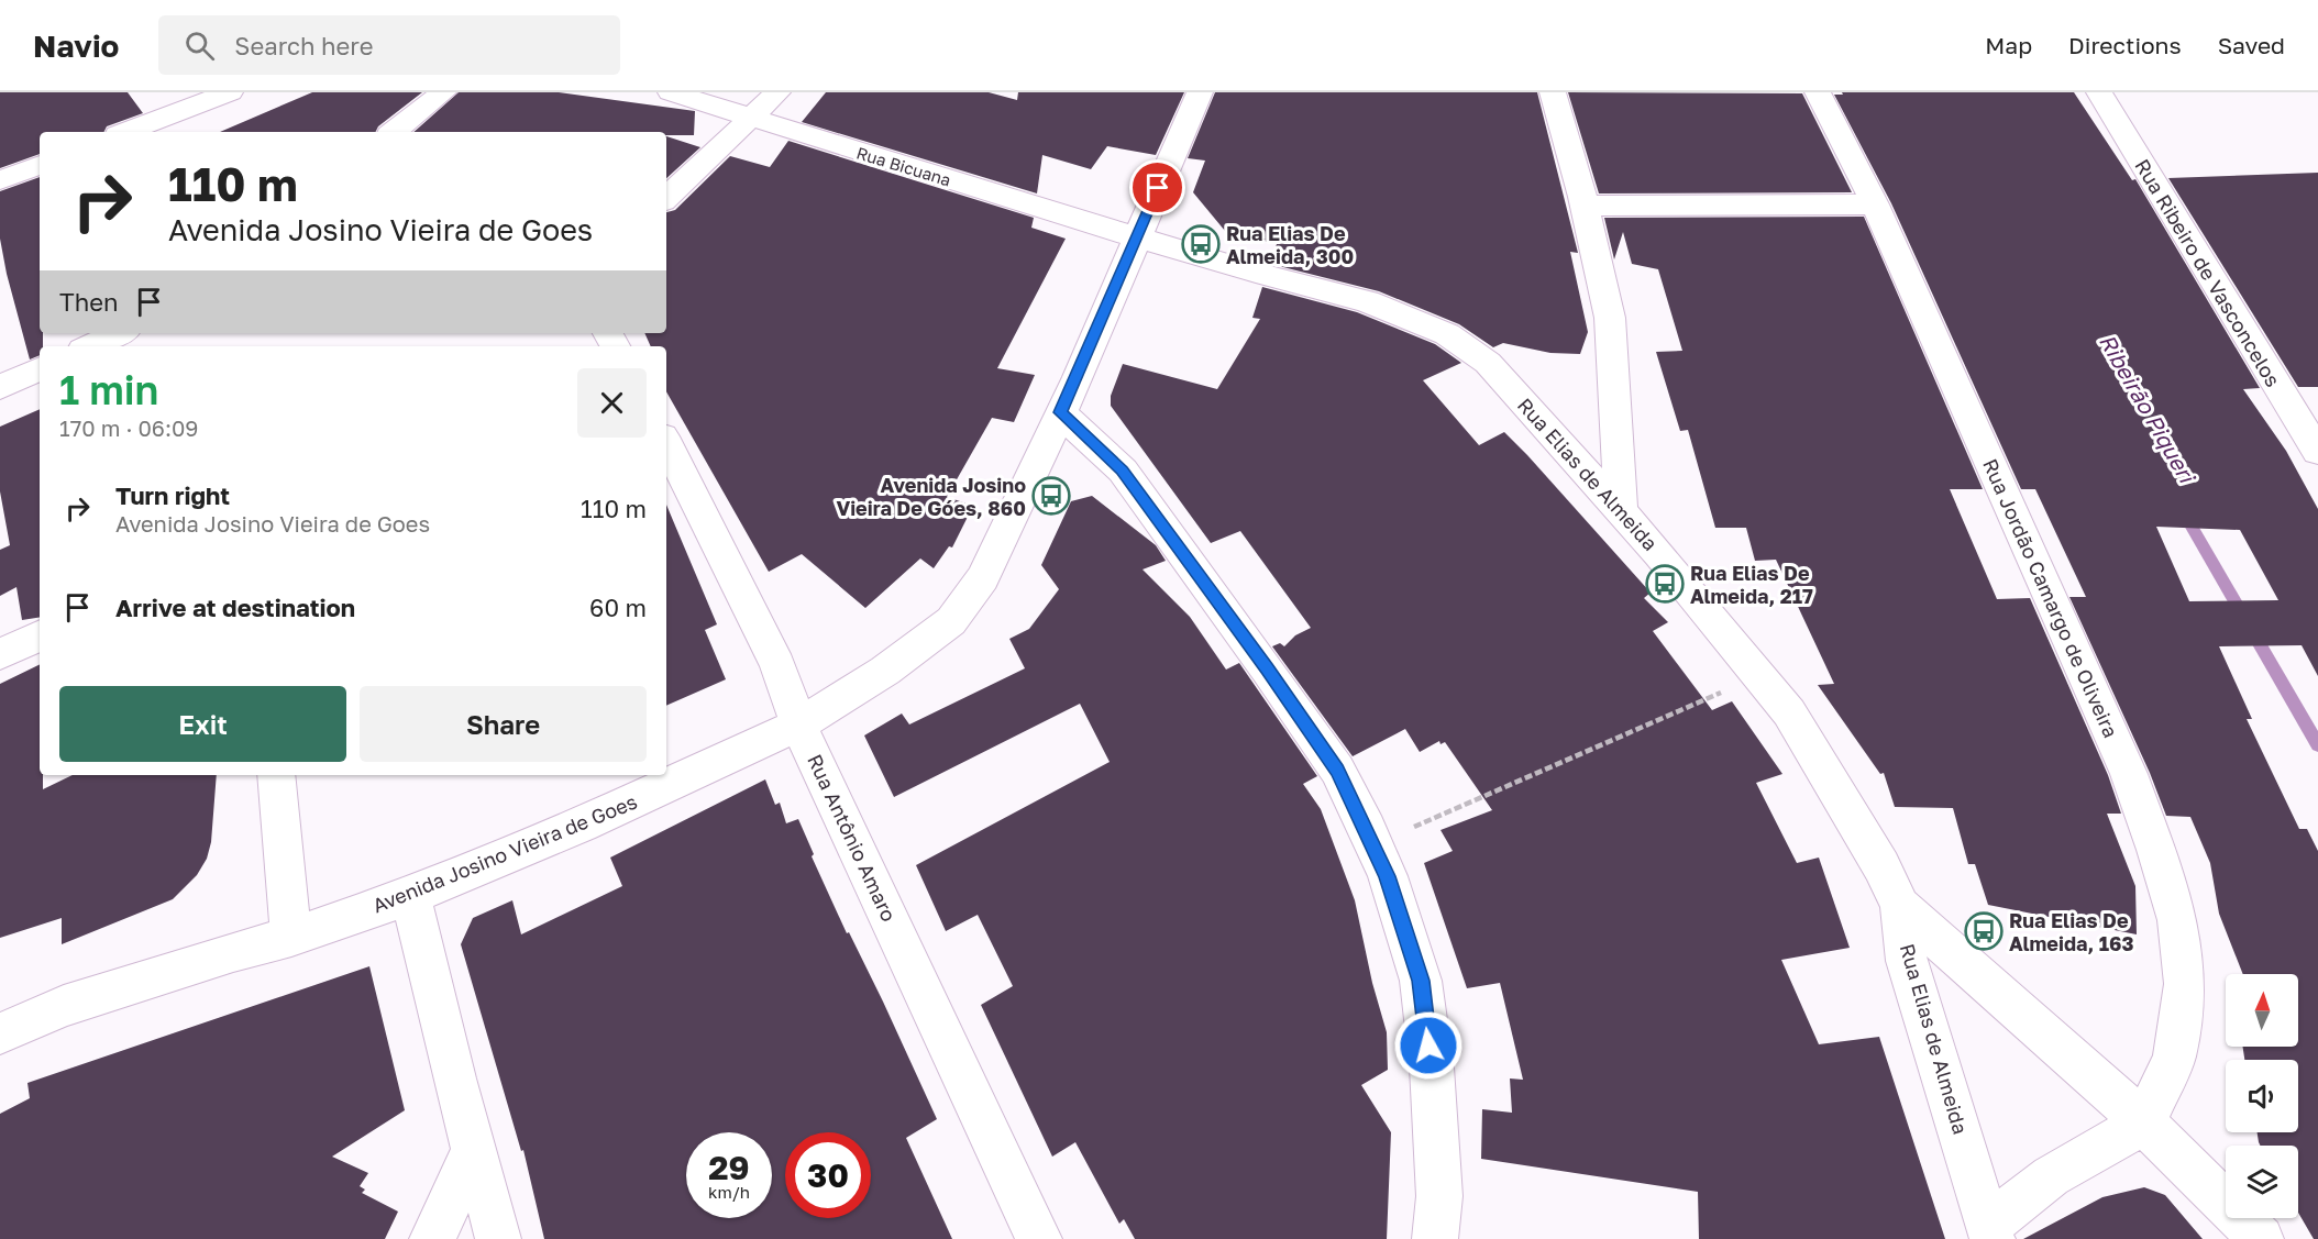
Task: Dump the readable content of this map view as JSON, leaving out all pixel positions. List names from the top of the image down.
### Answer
{
  "streets": {
    "street": [
      "Rua Bicuana",
      "Rua Ribeiro de Vasconcelos",
      "Rua Elias de Almeida",
      "Rua Jordão Camargo de Oliveira",
      "Rua Antônio Amaro",
      "Avenida Josino Vieira de Goes"
    ]
  },
  "crossings": [
    ["Rua Bicuana", "Rua Elias de Almeida"],
    ["Rua Bicuana", "Avenida Josino Vieira de Goes"],
    ["Rua Elias de Almeida", "Avenida Josino Vieira de Goes"],
    ["Rua Antônio Amaro", "Avenida Josino Vieira de Goes"]
  ],
  "water": ["Ribeirão Piqueri"],
  "places": {
    "bus stop": [
      "Rua Elias De Almeida, 300",
      "Avenida Josino Vieira De Góes, 860",
      "Rua Elias De Almeida, 217",
      "Rua Elias De Almeida, 163"
    ]
  },
  "north": "top",
  "page": {
    "header": "Navio",
    "search": "Search here",
    "nav": ["Map", "Directions", "Saved"],
    "turn": ["110 m", "Avenida Josino Vieira de Goes"],
    "then": "Then",
    "heading": ["1 min", "170 m · 06:09"],
    "list": [
      {
        "name": "Turn right",
        "note": "Avenida Josino Vieira de Goes",
        "value": "110 m"
      },
      {
        "name": "Arrive at destination",
        "value": "60 m"
      }
    ],
    "buttons": ["Exit", "Share"],
    "speed": "29 km/h",
    "limit": "30"
  }
}
